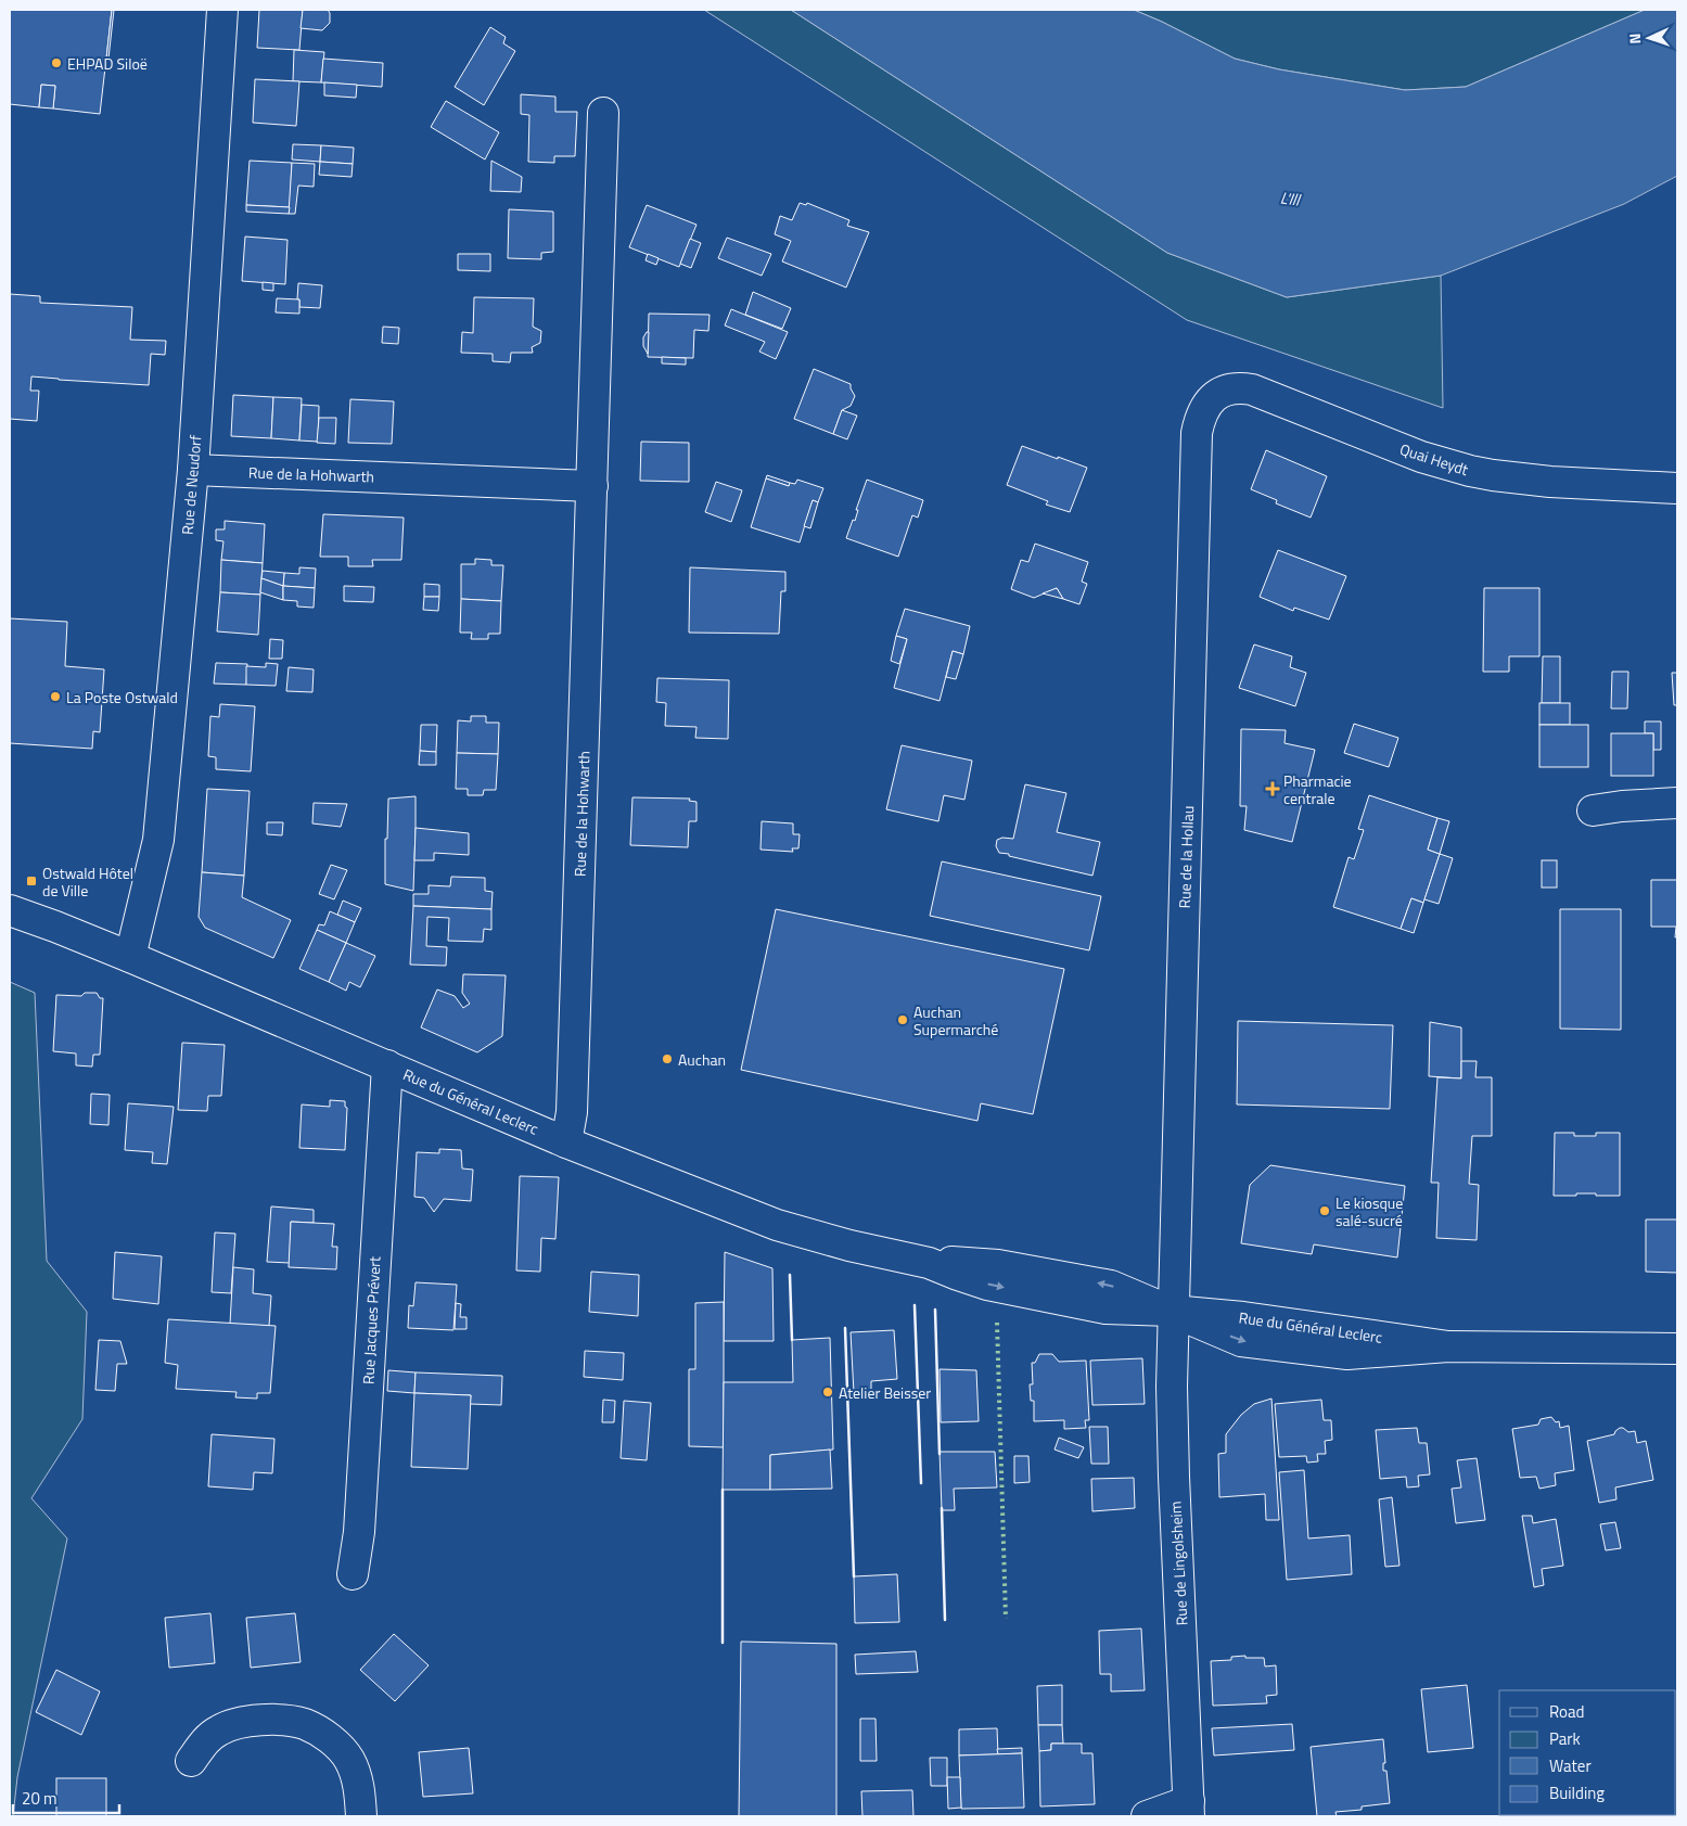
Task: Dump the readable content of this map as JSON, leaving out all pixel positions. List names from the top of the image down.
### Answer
{
  "streets": {
    "street": [
      "Quai Heydt",
      "Rue de la Hohwarth",
      "Rue de Neudorf",
      "Rue de la Hollau",
      "Rue du Général Leclerc",
      "Rue Jacques Prévert",
      "Rue de Lingolsheim"
    ]
  },
  "crossings": [
    ["Quai Heydt", "Rue de la Hollau"],
    ["Rue de la Hohwarth", "Rue de Neudorf"],
    ["Rue de la Hohwarth", "Rue du Général Leclerc"],
    ["Rue de Neudorf", "Rue du Général Leclerc"],
    ["Rue de la Hollau", "Rue du Général Leclerc"],
    ["Rue de la Hollau", "Rue de Lingolsheim"],
    ["Rue du Général Leclerc", "Rue Jacques Prévert"],
    ["Rue du Général Leclerc", "Rue de Lingolsheim"]
  ],
  "water": ["L'Ill"],
  "places": {
    "other": [
      "EHPAD Siloë",
      "La Poste Ostwald",
      "Auchan Supermarché",
      "Auchan",
      "Le kiosque salé-sucré",
      "Atelier Beisser"
    ],
    "health": ["Pharmacie centrale"],
    "transit": ["Ostwald Hôtel de Ville"]
  },
  "legend": [
    "Road",
    "Park",
    "Water",
    "Building"
  ],
  "scale_bar": "20 m",
  "north": "left"
}
